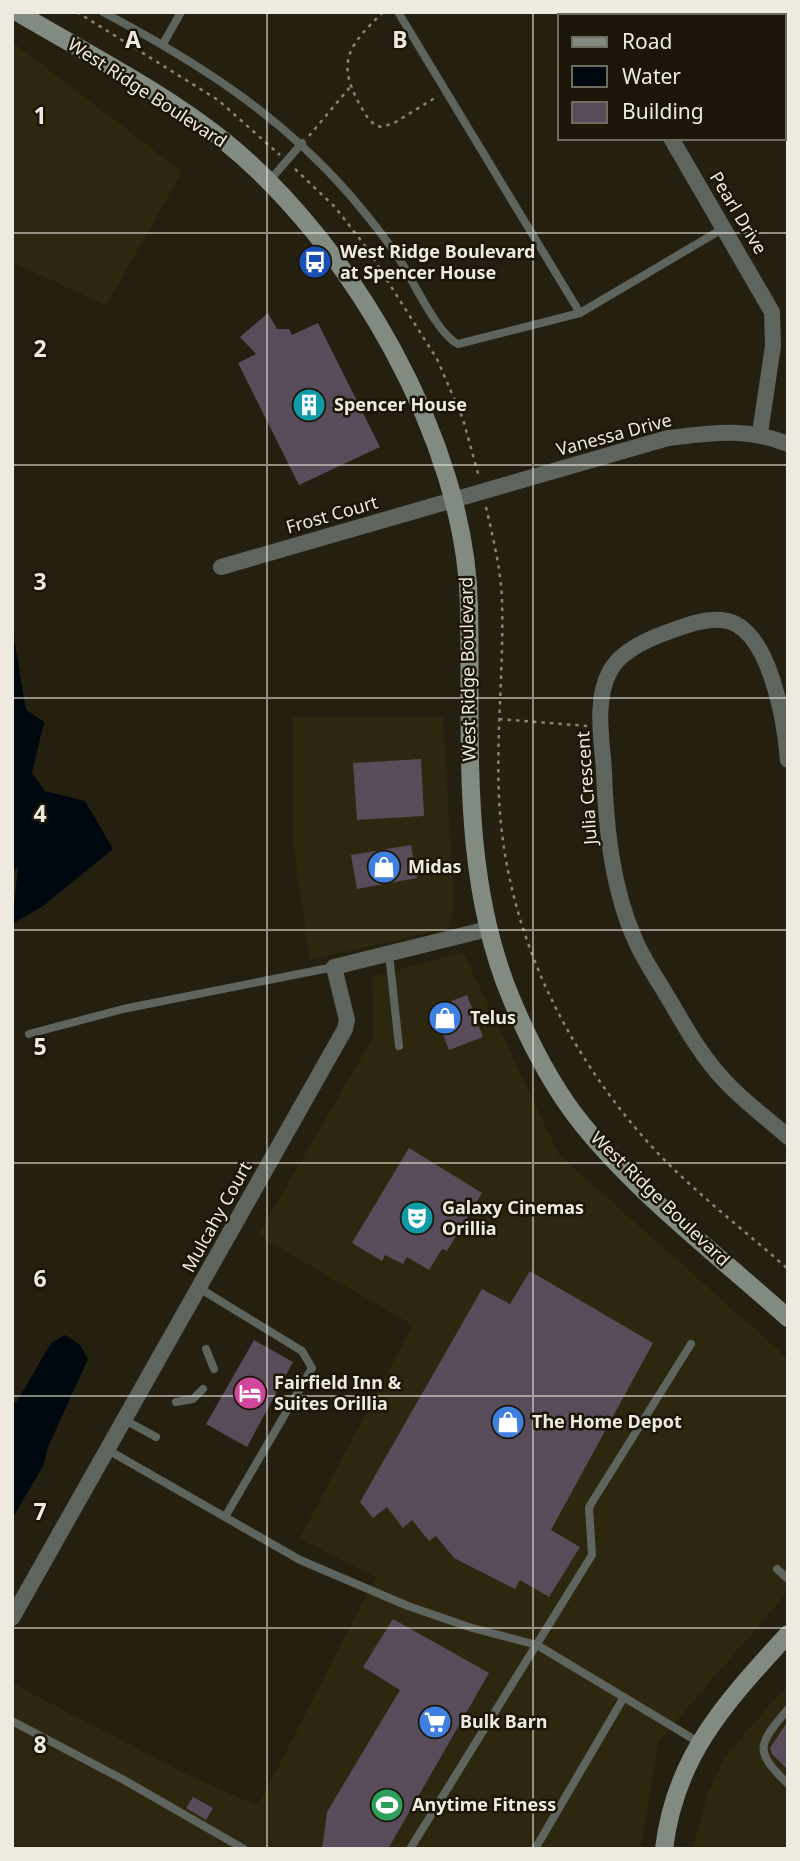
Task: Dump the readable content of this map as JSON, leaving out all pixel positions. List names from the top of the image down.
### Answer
{
  "streets": {
    "street": [
      "West Ridge Boulevard",
      "Pearl Drive",
      "Vanessa Drive",
      "Frost Court",
      "Julia Crescent",
      "Mulcahy Court"
    ]
  },
  "crossings": [
    ["West Ridge Boulevard", "Vanessa Drive"],
    ["West Ridge Boulevard", "Frost Court"],
    ["Pearl Drive", "Vanessa Drive"],
    ["Vanessa Drive", "Frost Court"]
  ],
  "places": {
    "bus stop": ["West Ridge Boulevard at Spencer House"],
    "building": ["Spencer House"],
    "shop": ["Midas", "Telus", "The Home Depot"],
    "theatre": ["Galaxy Cinemas Orillia"],
    "hotel": ["Fairfield Inn & Suites Orillia"],
    "supermarket": ["Bulk Barn"],
    "sports": ["Anytime Fitness"]
  },
  "legend": ["Road", "Water", "Building"],
  "grid": {
    "columns": ["A", "B"],
    "rows": [
      "1",
      "2",
      "3",
      "4",
      "5",
      "6",
      "7",
      "8"
    ]
  }
}
